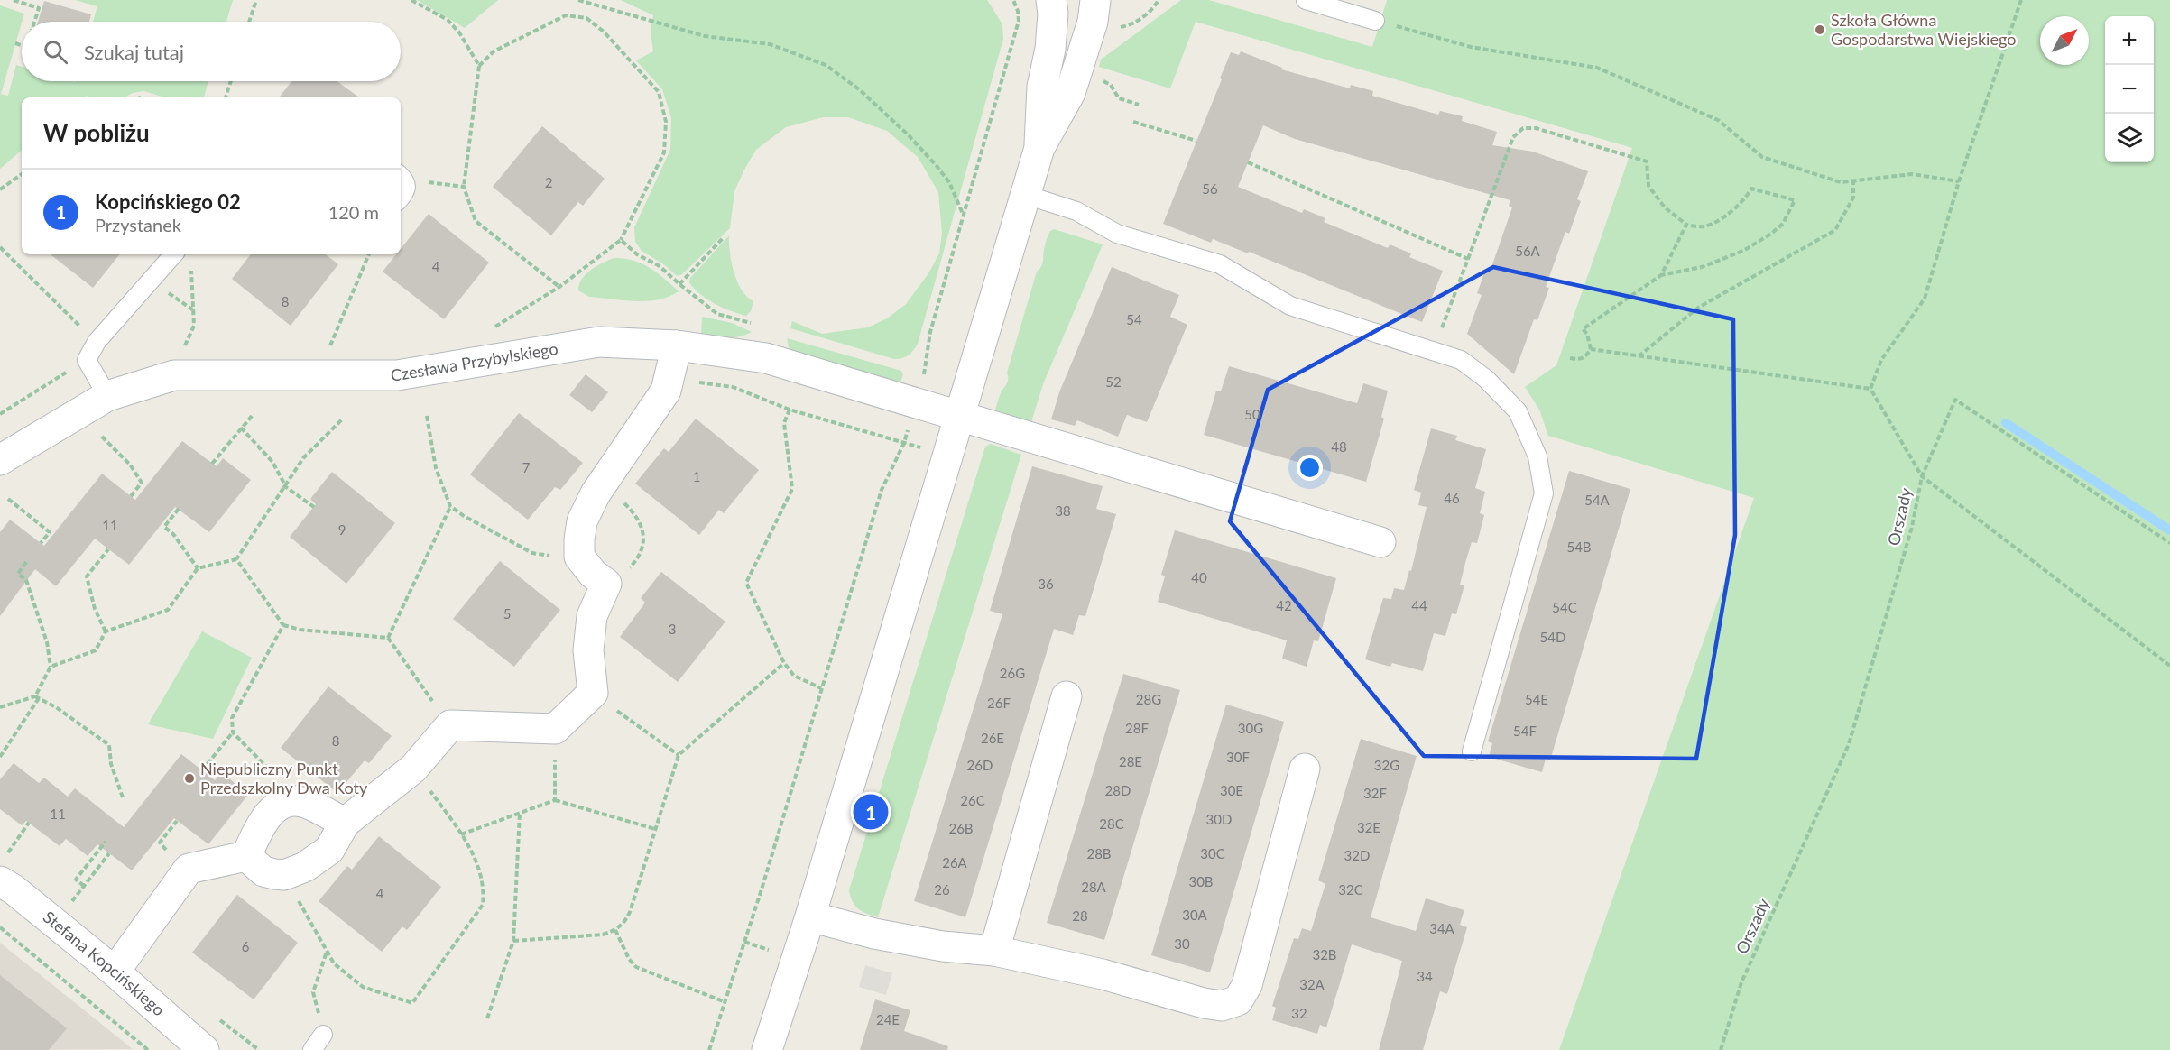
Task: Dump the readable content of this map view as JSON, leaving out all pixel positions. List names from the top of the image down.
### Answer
{
  "streets": {
    "street": ["Czesława Przybylskiego", "Stefana Kopcińskiego"],
    "path": ["Orszady"]
  },
  "places": ["Szkoła Główna Gospodarstwa Wiejskiego", "Niepubliczny Punkt Przedszkolny Dwa Koty"],
  "house_numbers": [
    "2",
    "56",
    "56A",
    "4",
    "8",
    "54",
    "52",
    "50",
    "48",
    "7",
    "1",
    "46",
    "54A",
    "38",
    "11",
    "9",
    "54B",
    "40",
    "36",
    "42",
    "44",
    "54C",
    "5",
    "3",
    "54D",
    "26G",
    "28G",
    "54E",
    "26F",
    "28F",
    "30G",
    "54F",
    "26E",
    "8",
    "30F",
    "28E",
    "26D",
    "32G",
    "28D",
    "30E",
    "32F",
    "26C",
    "11",
    "30D",
    "28C",
    "32E",
    "26B",
    "28B",
    "30C",
    "32D",
    "26A",
    "30B",
    "28A",
    "26",
    "32C",
    "4",
    "30A",
    "28",
    "34A",
    "30",
    "6",
    "32B",
    "34",
    "32A",
    "32",
    "24E"
  ],
  "north": "top right",
  "page": {
    "map_buttons": ["+", "−"],
    "search": "Szukaj tutaj",
    "heading": "W pobliżu",
    "list": [
      {
        "mark": "1",
        "name": "Kopcińskiego 02",
        "note": "Przystanek",
        "value": "120 m"
      }
    ],
    "pins": "1"
  }
}
